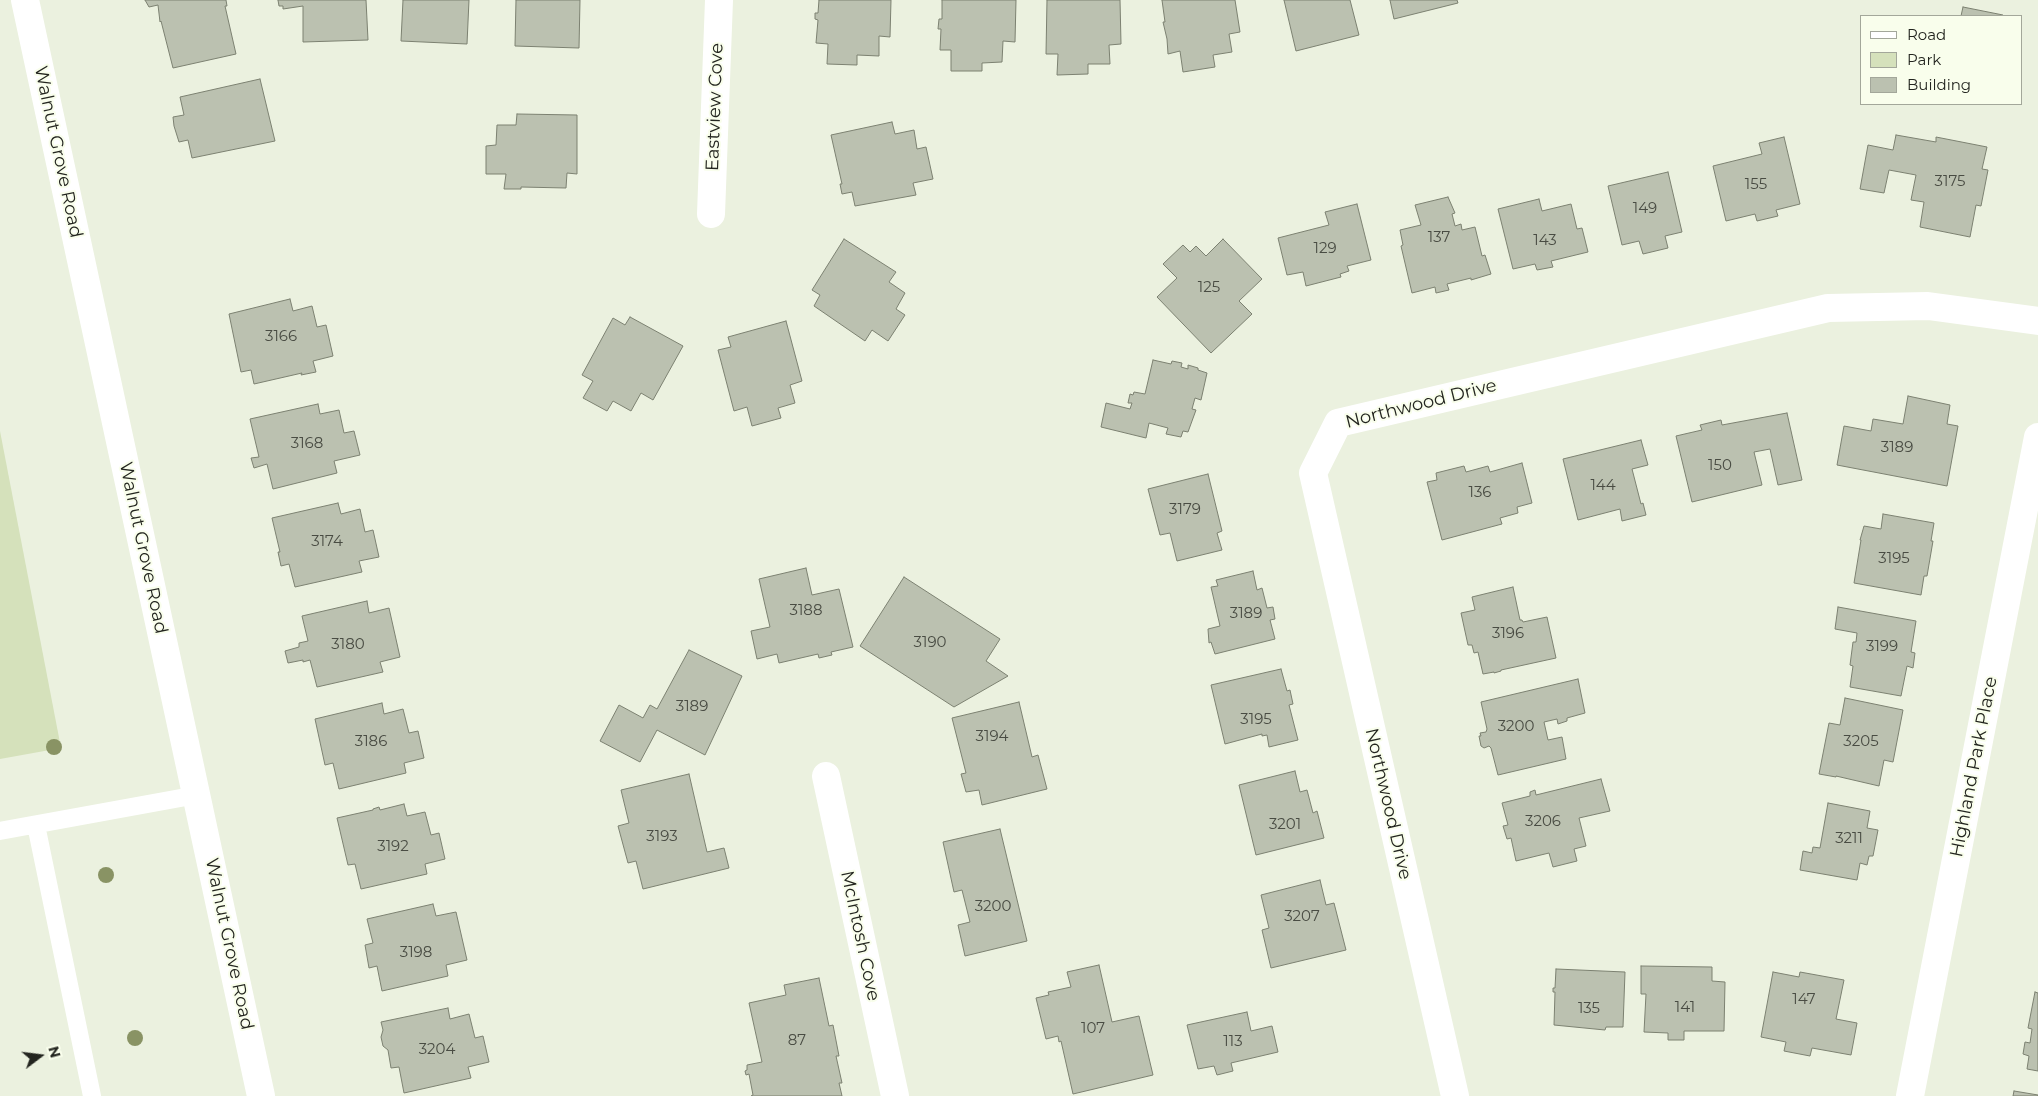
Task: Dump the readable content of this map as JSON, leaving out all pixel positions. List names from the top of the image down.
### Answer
{
  "streets": {
    "street": [
      "Eastview Cove",
      "Walnut Grove Road",
      "Northwood Drive",
      "Highland Park Place",
      "McIntosh Cove"
    ]
  },
  "house_numbers": [
    "3175",
    "155",
    "149",
    "137",
    "143",
    "129",
    "125",
    "3166",
    "3168",
    "3189",
    "150",
    "144",
    "136",
    "3179",
    "3174",
    "3195",
    "3188",
    "3189",
    "3196",
    "3190",
    "3180",
    "3199",
    "3189",
    "3195",
    "3200",
    "3194",
    "3186",
    "3205",
    "3206",
    "3201",
    "3193",
    "3211",
    "3192",
    "3200",
    "3207",
    "3198",
    "147",
    "141",
    "135",
    "107",
    "87",
    "113",
    "3204"
  ],
  "legend": ["Road", "Park", "Building"],
  "north": "right"
}
